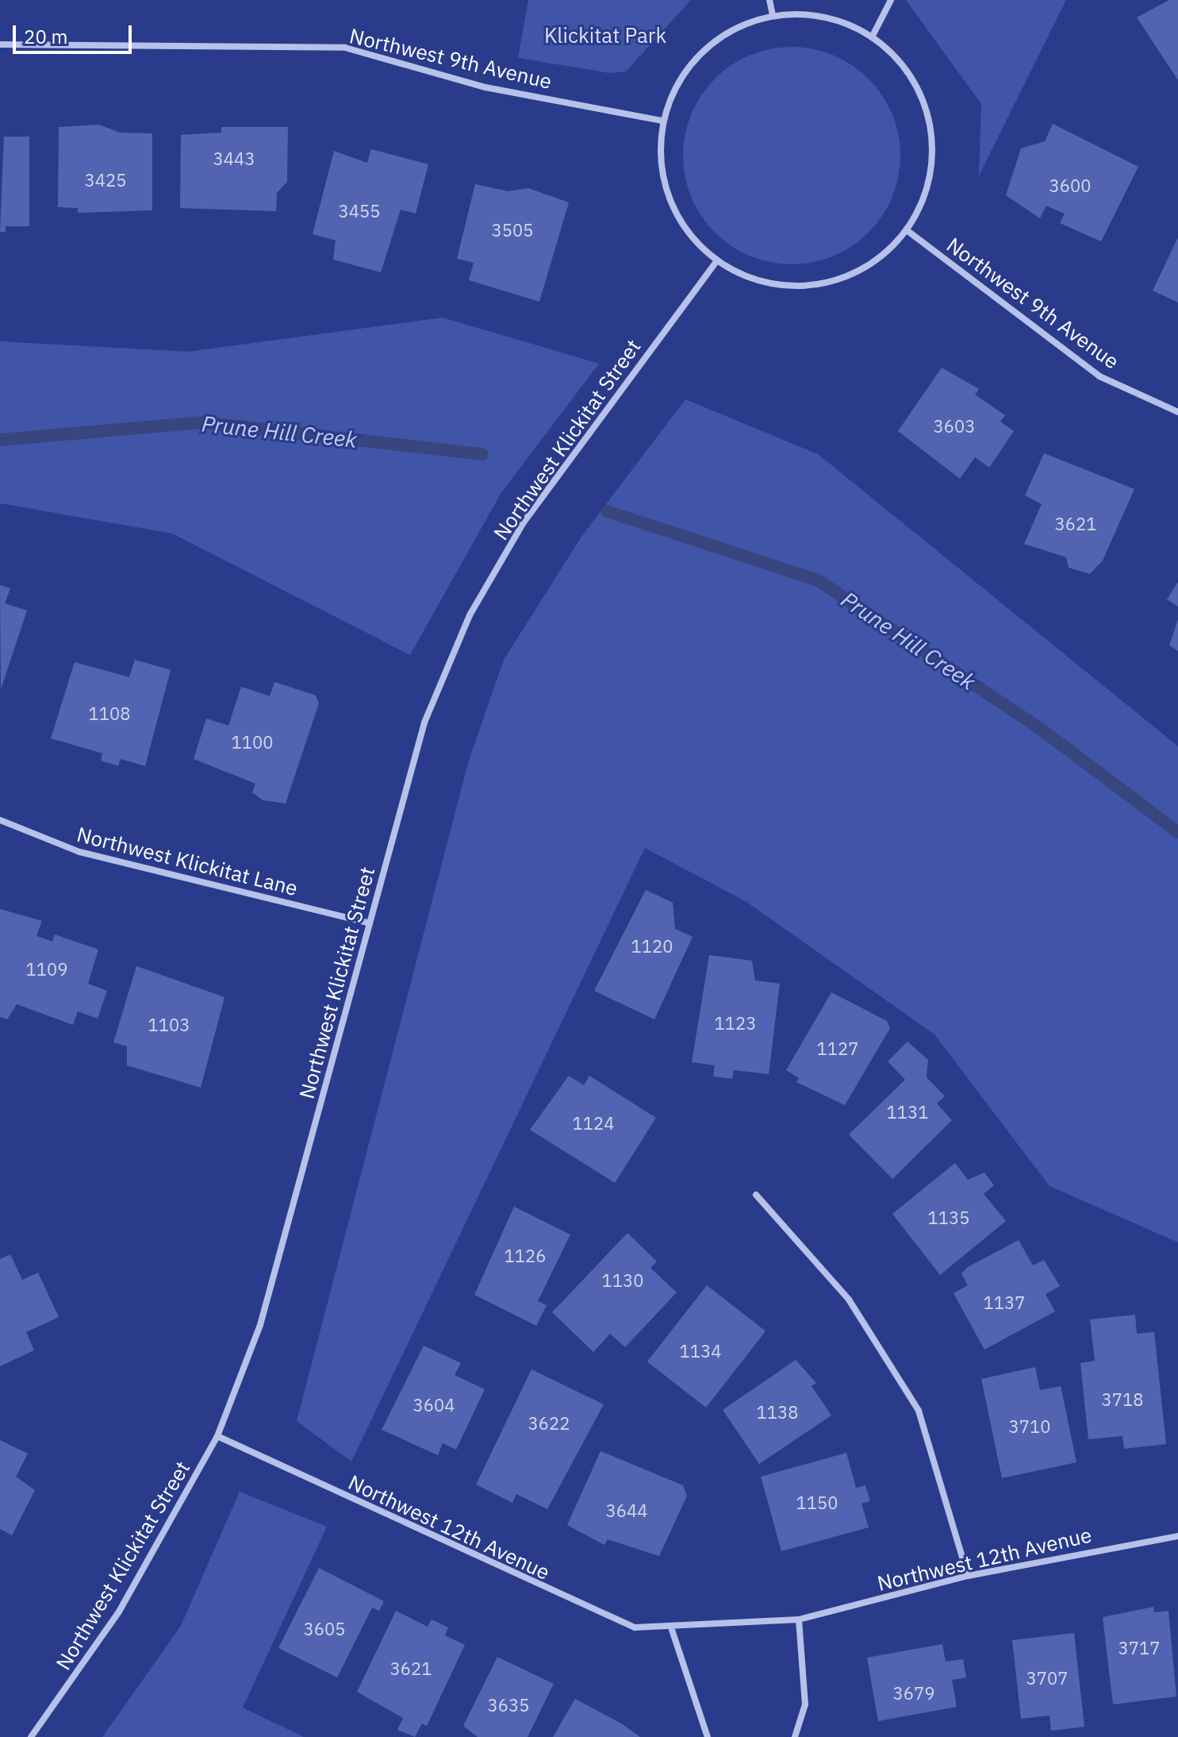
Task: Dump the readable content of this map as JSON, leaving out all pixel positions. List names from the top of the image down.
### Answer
{
  "streets": {
    "street": [
      "Northwest 9th Avenue",
      "Northwest Klickitat Street",
      "Northwest Klickitat Lane",
      "Northwest 12th Avenue"
    ]
  },
  "crossings": [
    ["Northwest Klickitat Street", "Northwest Klickitat Lane"],
    ["Northwest Klickitat Street", "Northwest 12th Avenue"]
  ],
  "water": ["Prune Hill Creek"],
  "parks": ["Klickitat Park"],
  "house_numbers": [
    "3443",
    "3425",
    "3600",
    "3455",
    "3505",
    "3603",
    "3621",
    "1108",
    "1100",
    "1120",
    "1109",
    "1123",
    "1103",
    "1127",
    "1131",
    "1124",
    "1135",
    "1126",
    "1130",
    "1137",
    "1134",
    "3718",
    "3604",
    "1138",
    "3622",
    "3710",
    "1150",
    "3644",
    "3605",
    "3717",
    "3621",
    "3707",
    "3679",
    "3635"
  ],
  "scale_bar": "20 m"
}
